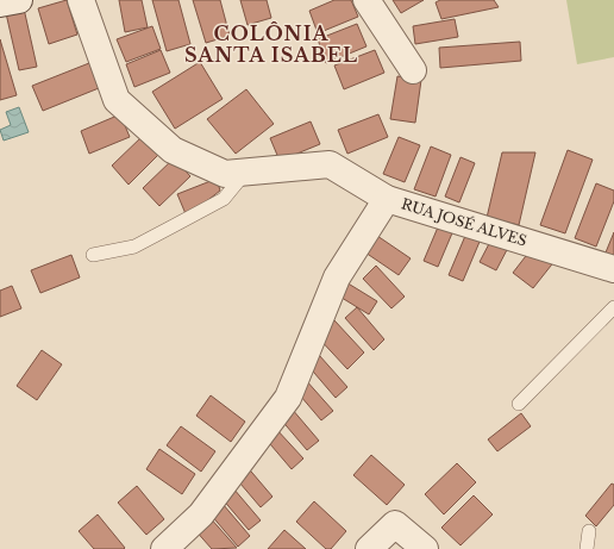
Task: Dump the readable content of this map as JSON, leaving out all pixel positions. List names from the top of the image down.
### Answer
{
  "streets": {
    "street": ["RUA JOSÉ ALVES"]
  },
  "districts": ["COLÔNIA SANTA ISABEL"]
}
